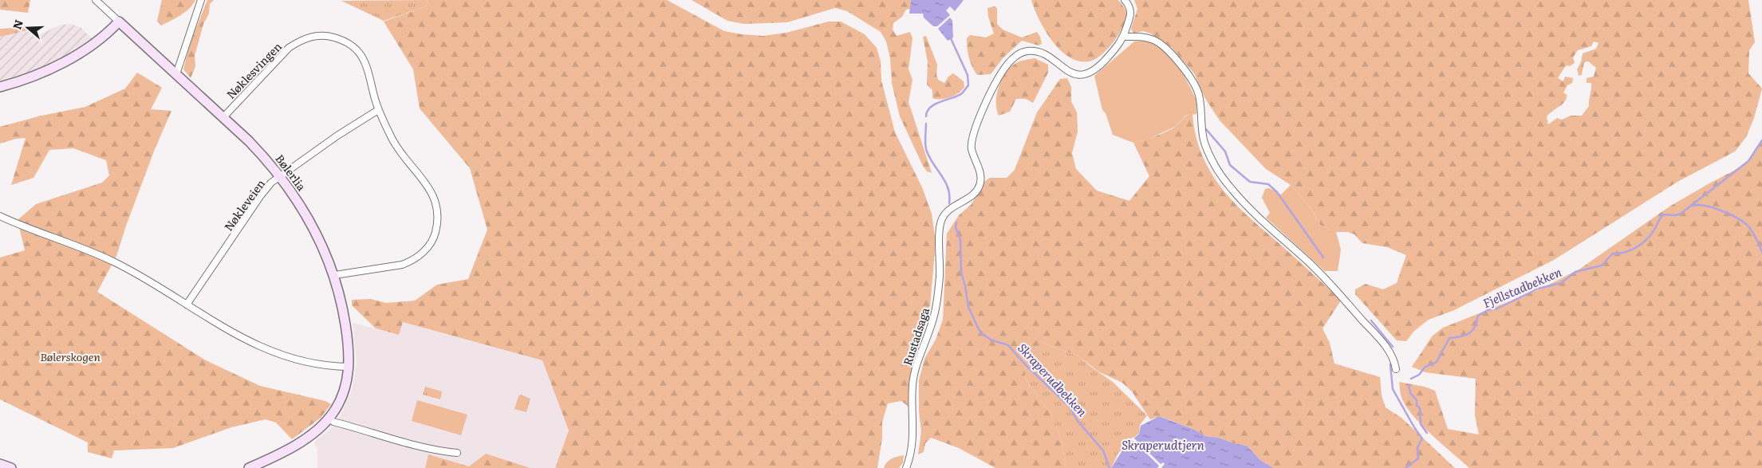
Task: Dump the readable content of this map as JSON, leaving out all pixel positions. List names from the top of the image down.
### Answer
{
  "streets": {
    "street": [
      "Nøklesvingen",
      "Bølerlia",
      "Nøkleveien",
      "Rustadsaga"
    ]
  },
  "crossings": [
    ["Nøklesvingen", "Bølerlia"],
    ["Nøklesvingen", "Nøkleveien"],
    ["Bølerlia", "Nøkleveien"]
  ],
  "water": ["Fjellstadbekken", "Skraperudbekken", "Skraperudtjern"],
  "parks": ["Bølerskogen"],
  "north": "left"
}
